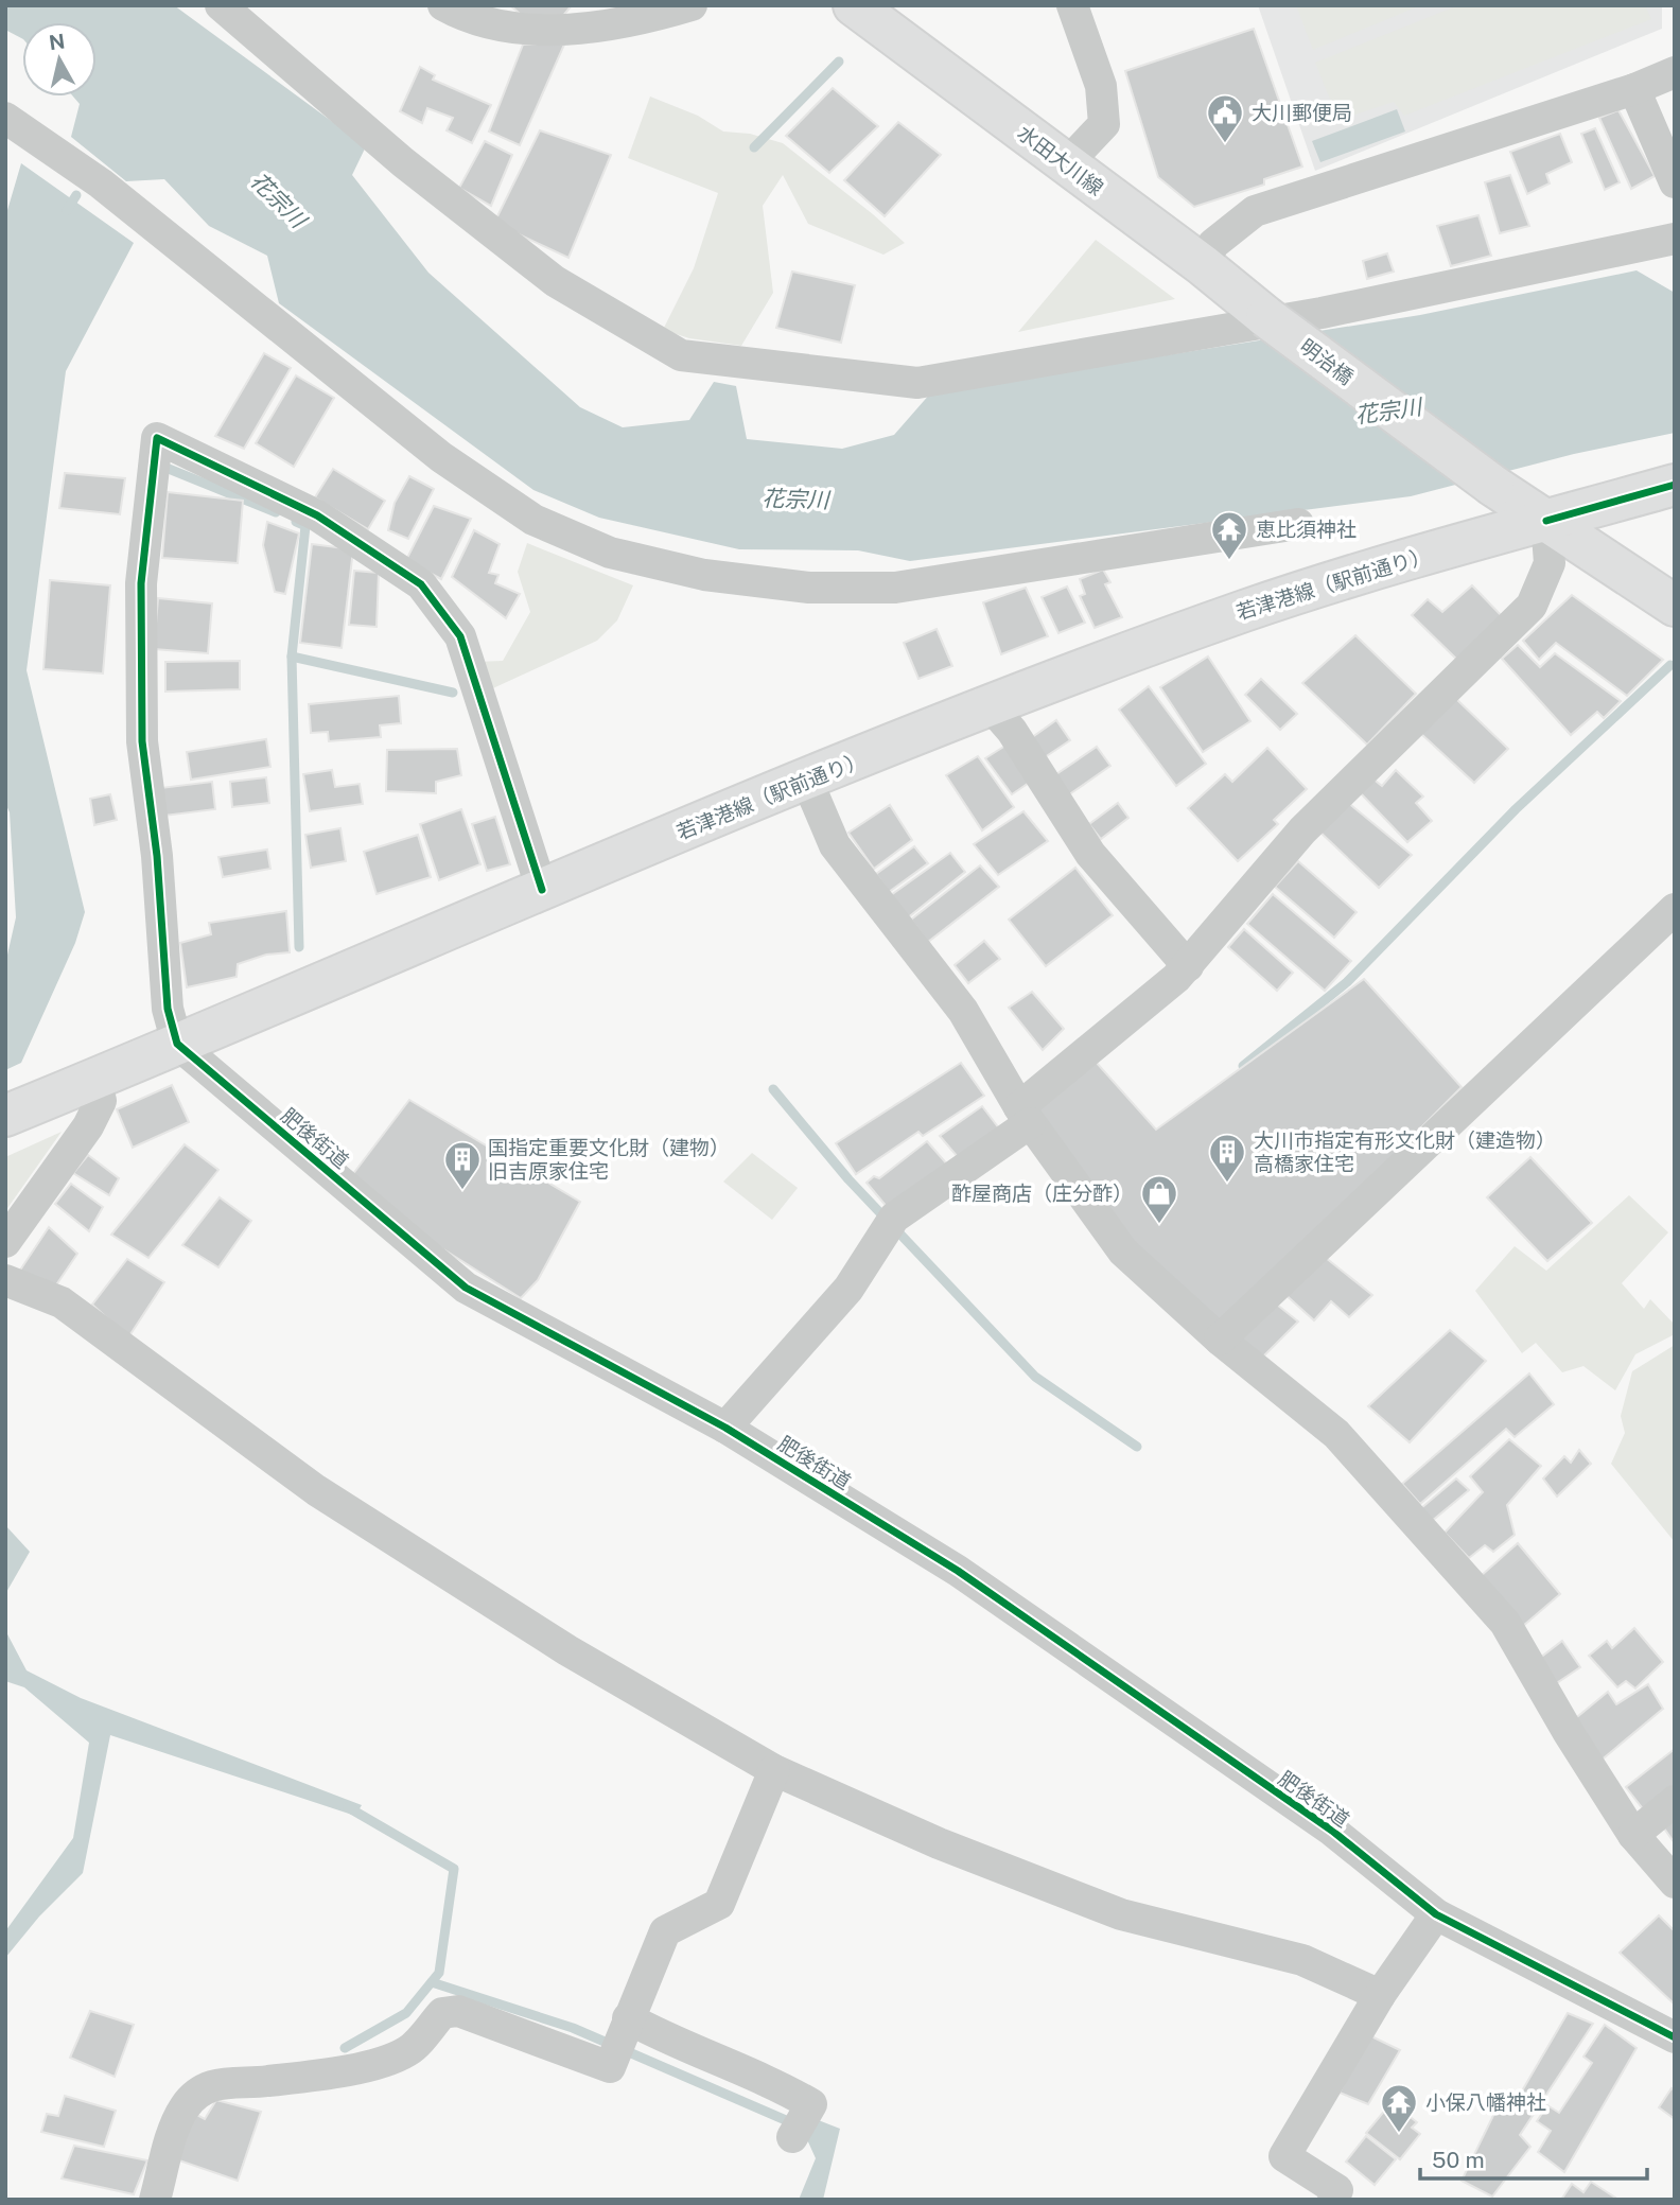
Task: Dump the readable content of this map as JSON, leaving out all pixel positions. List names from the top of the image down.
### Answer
{
  "streets": {
    "main road": ["水田大川線", "明治橋", "若津港線（駅前通り）"],
    "street": ["肥後街道"]
  },
  "crossings": [
    ["水田大川線", "明治橋"],
    ["明治橋", "若津港線（駅前通り）"],
    ["若津港線（駅前通り）", "肥後街道"]
  ],
  "water": ["花宗川"],
  "places": {
    "public building": ["大川郵便局"],
    "temple": ["恵比須神社", "小保八幡神社"],
    "building": ["大川市指定有形文化財（建造物） 高橋家住宅", "国指定重要文化財（建物） 旧吉原家住宅"],
    "shop": ["酢屋商店（庄分酢）"]
  },
  "scale_bar": "50 m",
  "north": "top"
}
